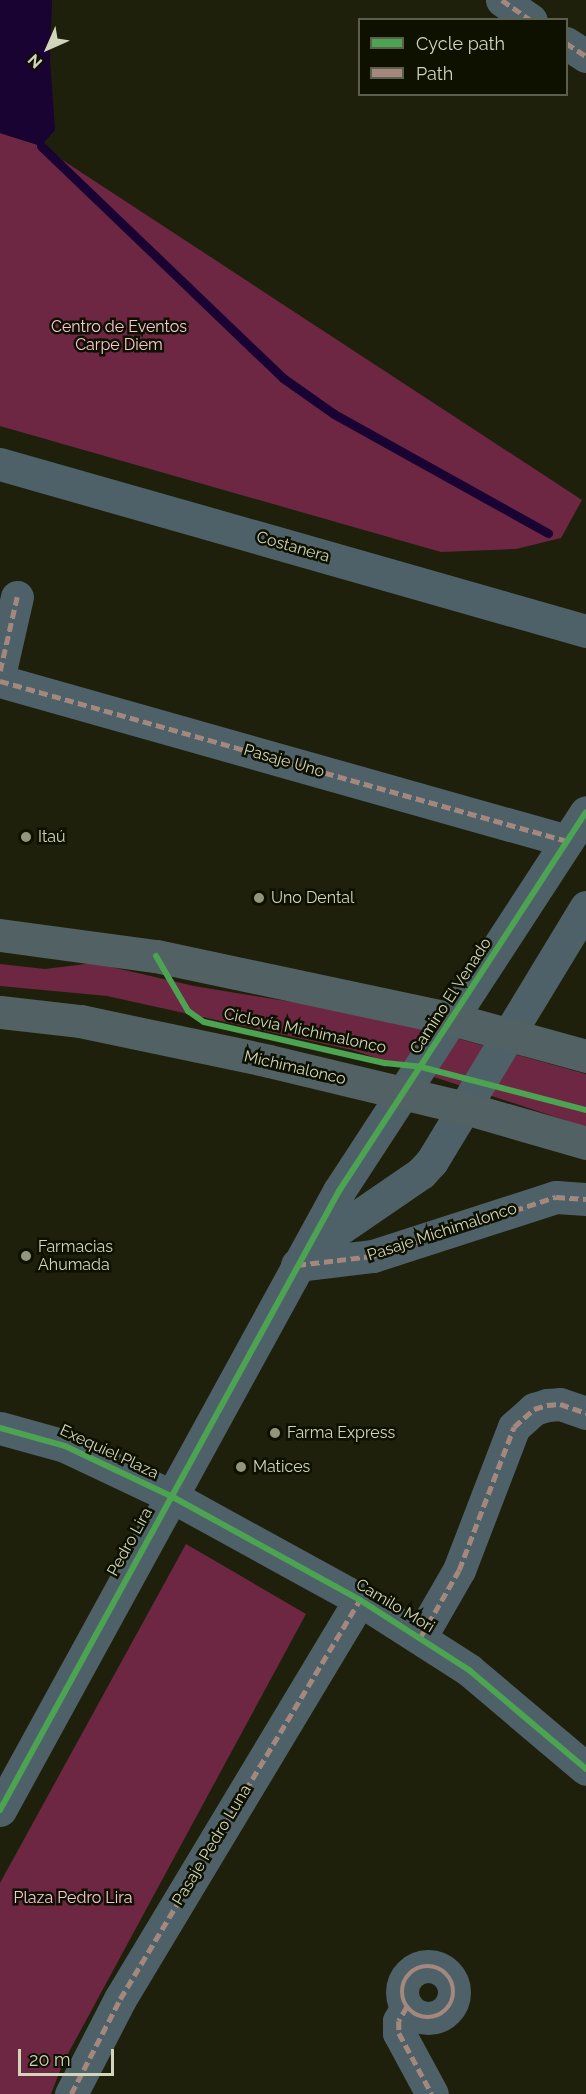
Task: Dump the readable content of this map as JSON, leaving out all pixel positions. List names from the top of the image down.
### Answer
{
  "streets": {
    "main road": ["Michimalonco"],
    "street": [
      "Costanera",
      "Pasaje Uno",
      "Camino El Venado",
      "Pasaje Michimalonco",
      "Exequiel Plaza",
      "Pedro Lira",
      "Camilo Mori",
      "Pasaje Pedro Luna"
    ],
    "cycle path": ["Ciclovía Michimalonco"]
  },
  "crossings": [
    ["Pasaje Uno", "Camino El Venado"],
    ["Camino El Venado", "Michimalonco"],
    ["Camino El Venado", "Pasaje Michimalonco"],
    ["Camino El Venado", "Pedro Lira"],
    ["Pasaje Michimalonco", "Pedro Lira"],
    ["Exequiel Plaza", "Pedro Lira"],
    ["Exequiel Plaza", "Camilo Mori"],
    ["Pedro Lira", "Camilo Mori"],
    ["Camilo Mori", "Pasaje Pedro Luna"]
  ],
  "parks": ["Centro de Eventos Carpe Diem", "Plaza Pedro Lira"],
  "places": [
    "Itaú",
    "Uno Dental",
    "Farmacias Ahumada",
    "Farma Express",
    "Matices"
  ],
  "legend": ["Cycle path", "Path"],
  "scale_bar": "20 m",
  "north": "bottom left"
}
